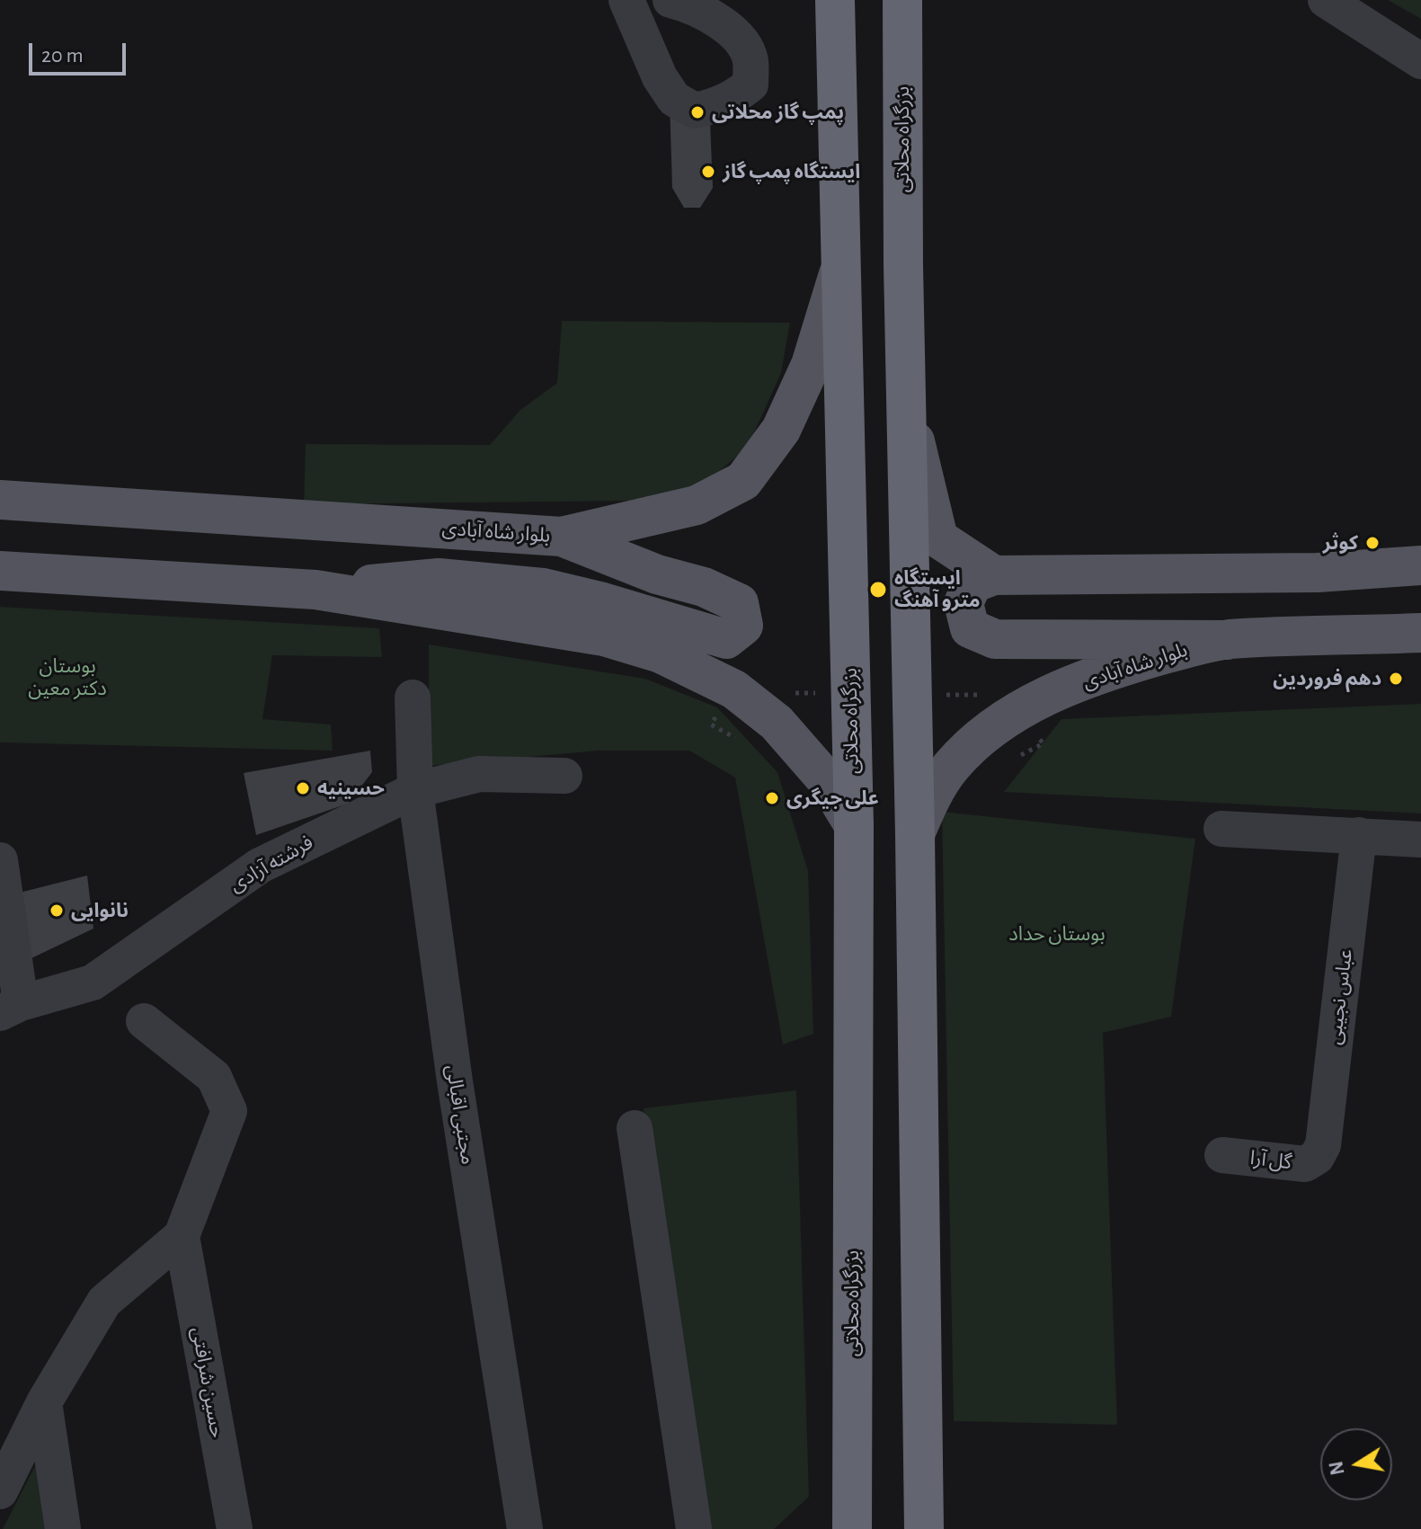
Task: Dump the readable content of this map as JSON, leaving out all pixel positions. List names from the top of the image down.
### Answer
{
  "streets": {
    "highway": ["بزرگراه محلاتی"],
    "main road": ["بلوار شاه آبادی"],
    "street": [
      "فرشته آزادی",
      "عباس نجیبی",
      "مجتبی اقبالی",
      "گل آرا",
      "حسین شرافتی"
    ]
  },
  "crossings": [
    ["بزرگراه محلاتی", "بلوار شاه آبادی"],
    ["فرشته آزادی", "مجتبی اقبالی"],
    ["عباس نجیبی", "گل آرا"]
  ],
  "parks": ["بوستان دکتر معین", "بوستان حداد"],
  "places": [
    "پمپ گاز محلاتی",
    "ایستگاه پمپ گاز",
    "کوثر",
    "ایستگاه مترو آهنگ",
    "دهم فروردین",
    "حسینیه",
    "علی جیگری",
    "نانوایی"
  ],
  "scale_bar": "20 m",
  "north": "left"
}
